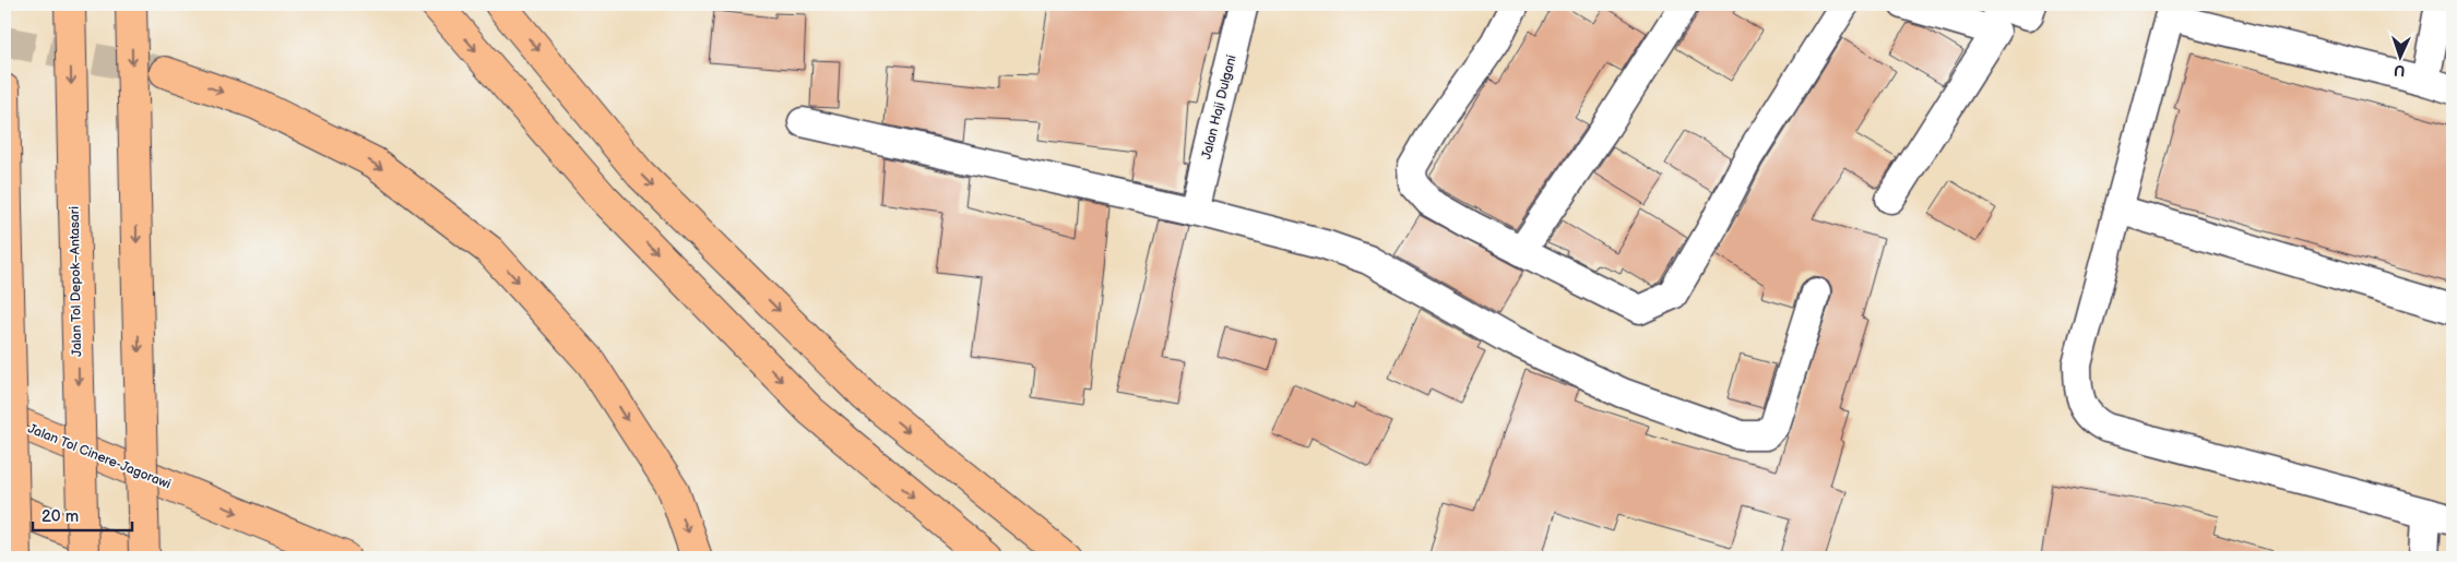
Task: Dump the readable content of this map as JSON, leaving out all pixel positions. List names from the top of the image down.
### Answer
{
  "streets": {
    "highway": ["Jalan Tol Depok–Antasari", "Jalan Tol Cinere-Jagorawi"],
    "street": ["Jalan Haji Dulgani"]
  },
  "scale_bar": "20 m",
  "north": "bottom"
}
